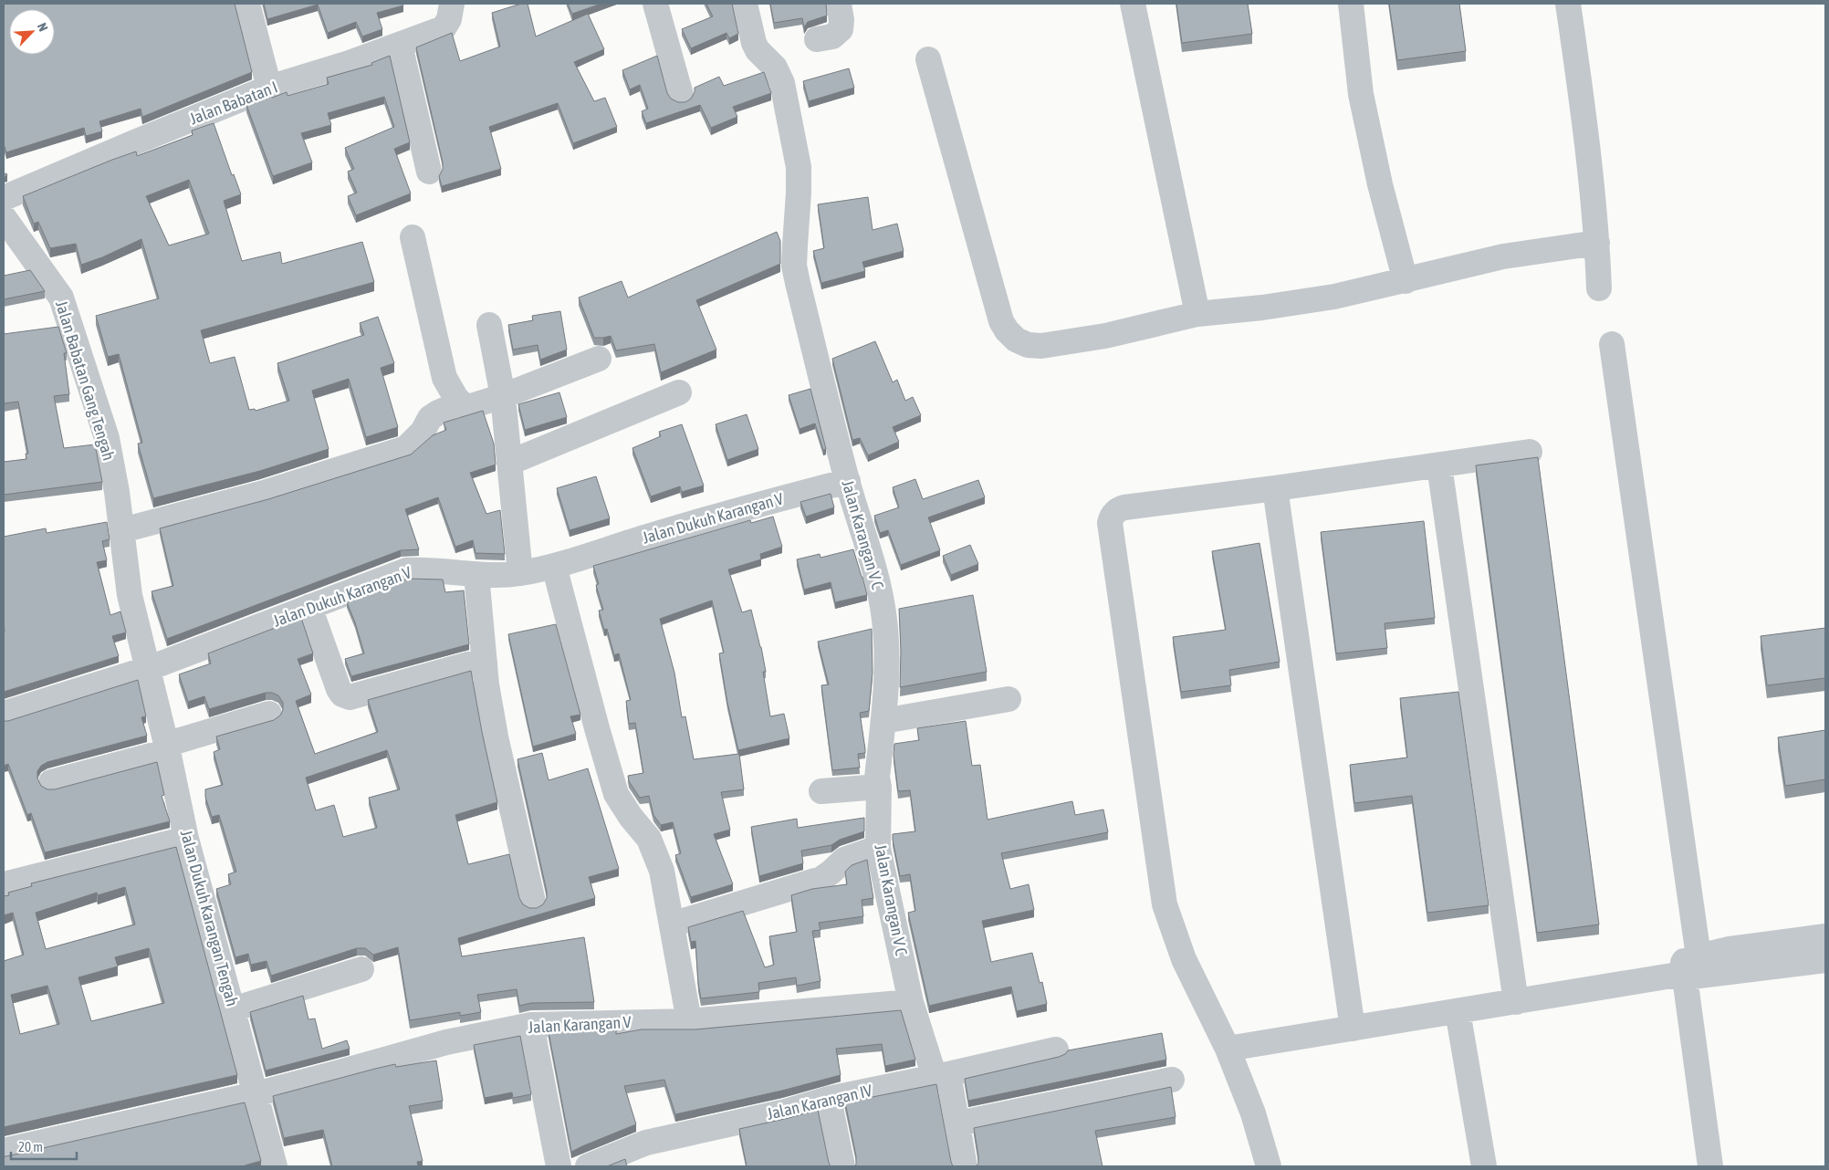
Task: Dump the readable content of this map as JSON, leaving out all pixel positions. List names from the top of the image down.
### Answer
{
  "streets": {
    "street": [
      "Jalan Babatan I",
      "Jalan Babatan Gang Tengah",
      "Jalan Dukuh Karangan V",
      "Jalan Karangan V C",
      "Jalan Dukuh Karangan Tengah",
      "Jalan Karangan V",
      "Jalan Karangan IV"
    ]
  },
  "crossings": [
    ["Jalan Babatan Gang Tengah", "Jalan Dukuh Karangan V"],
    ["Jalan Babatan Gang Tengah", "Jalan Dukuh Karangan Tengah"],
    ["Jalan Dukuh Karangan V", "Jalan Karangan V C"],
    ["Jalan Dukuh Karangan V", "Jalan Dukuh Karangan Tengah"],
    ["Jalan Karangan V C", "Jalan Karangan V"],
    ["Jalan Karangan V C", "Jalan Karangan IV"],
    ["Jalan Dukuh Karangan Tengah", "Jalan Karangan V"]
  ],
  "scale_bar": "20 m",
  "north": "top right"
}
